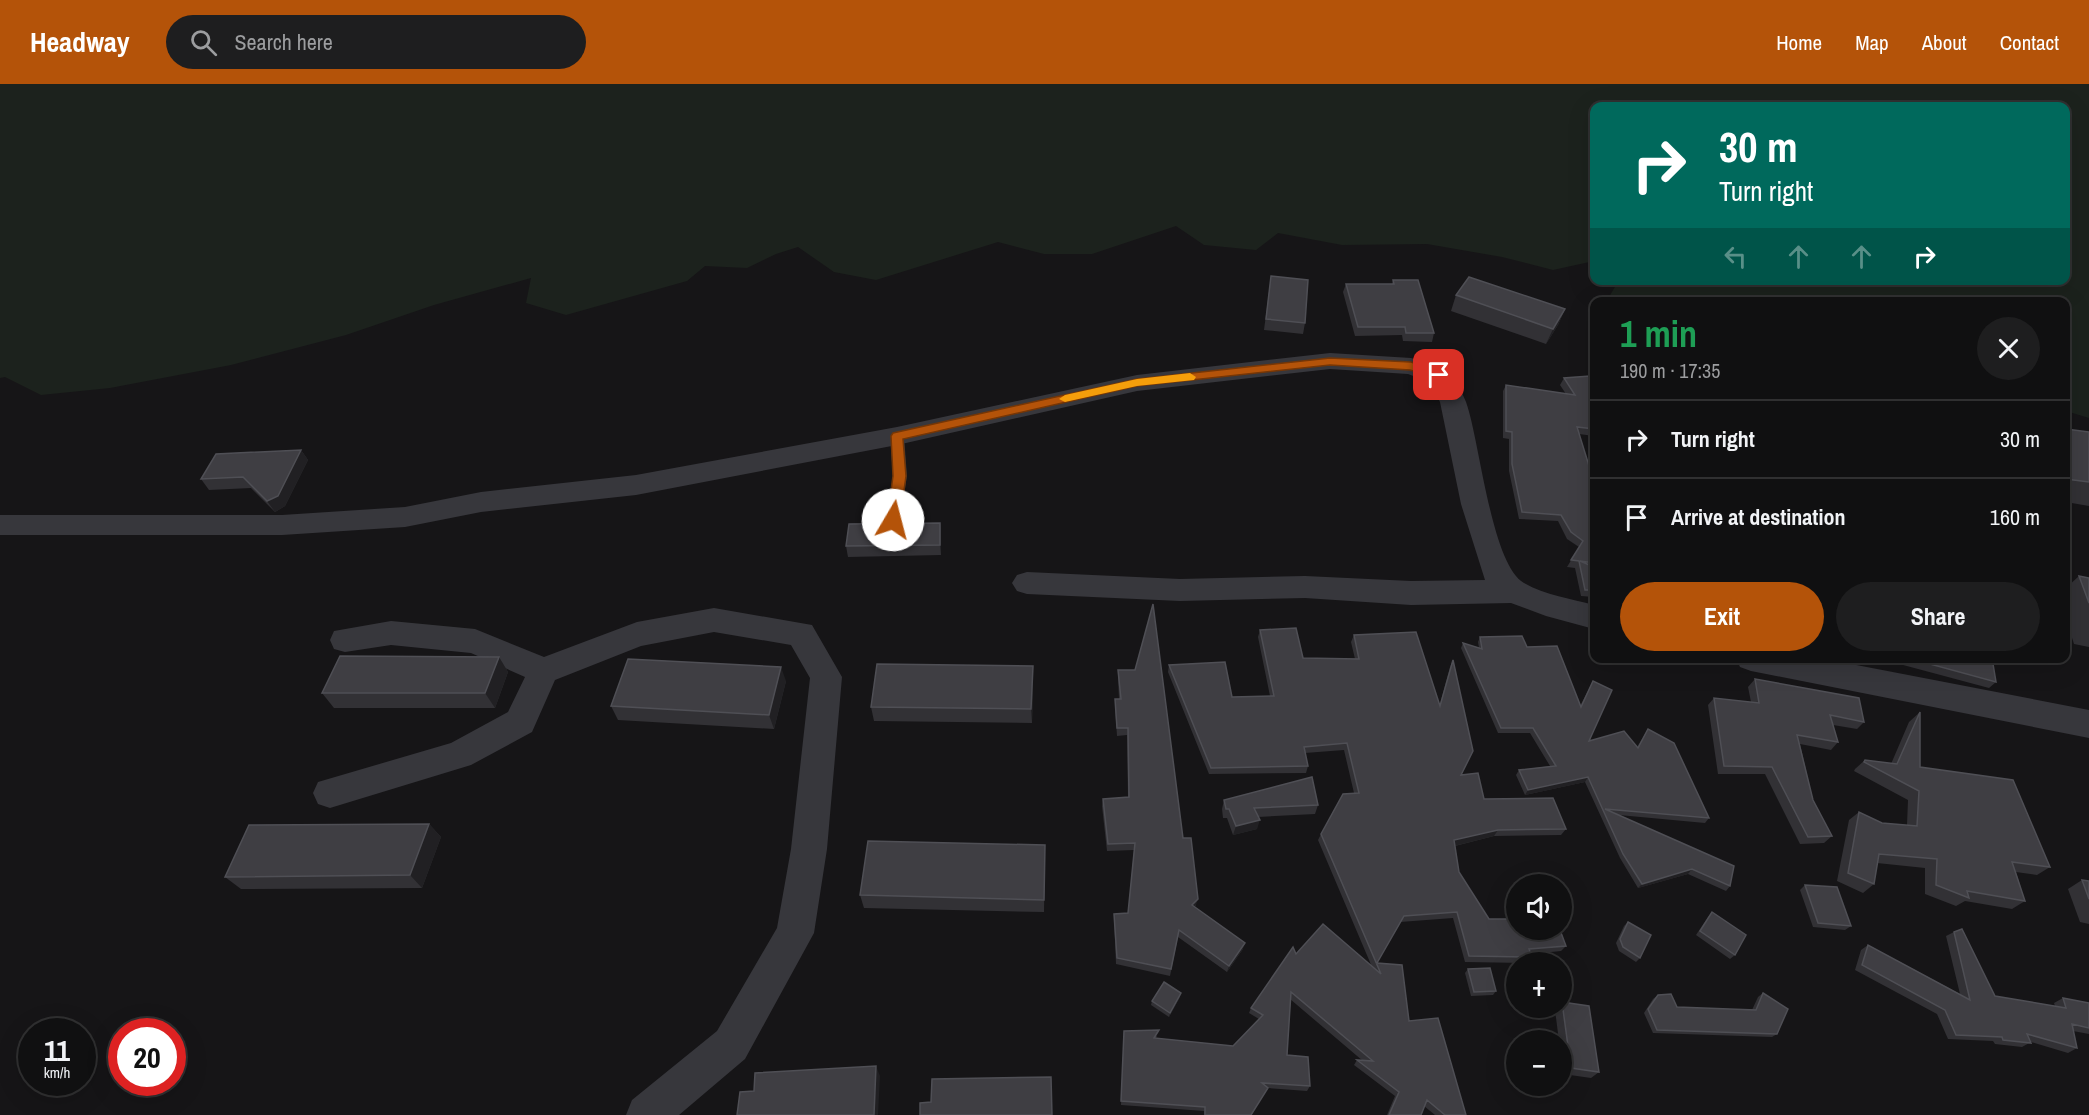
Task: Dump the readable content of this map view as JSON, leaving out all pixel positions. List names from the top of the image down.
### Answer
{
  "page": {
    "header": "Headway",
    "search": "Search here",
    "nav": [
      "Home",
      "Map",
      "About",
      "Contact"
    ],
    "turn": ["30 m", "Turn right"],
    "heading": ["1 min", "190 m · 17:35"],
    "list": [
      {
        "name": "Turn right",
        "value": "30 m"
      },
      {
        "name": "Arrive at destination",
        "value": "160 m"
      }
    ],
    "buttons": ["Exit", "Share"],
    "map_buttons": ["+", "−"],
    "speed": "11 km/h",
    "limit": "20"
  }
}
